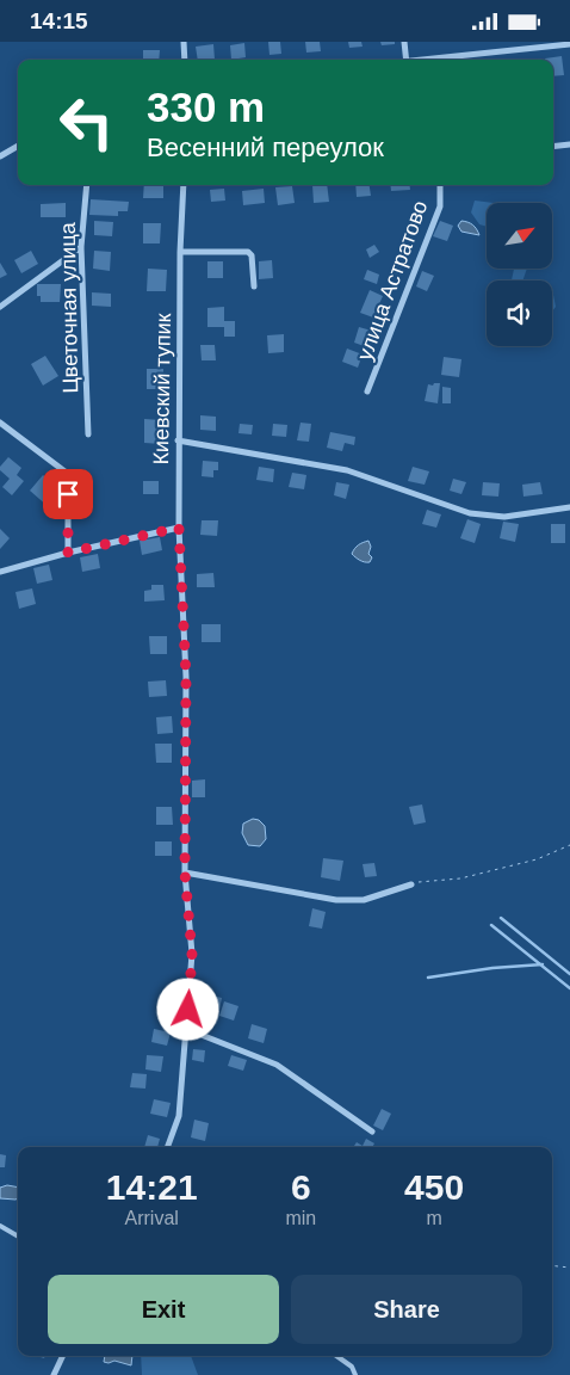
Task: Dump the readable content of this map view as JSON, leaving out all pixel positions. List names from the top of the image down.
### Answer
{
  "streets": {
    "street": ["улица Астратово", "Цветочная улица", "Киевский тупик"]
  },
  "north": "top right",
  "page": {
    "status": "14:15",
    "turn": ["330 m", "Весенний переулок"],
    "eta": [
      "14:21",
      "Arrival",
      "6",
      "min",
      "450",
      "m"
    ],
    "buttons": ["Exit", "Share"]
  }
}
